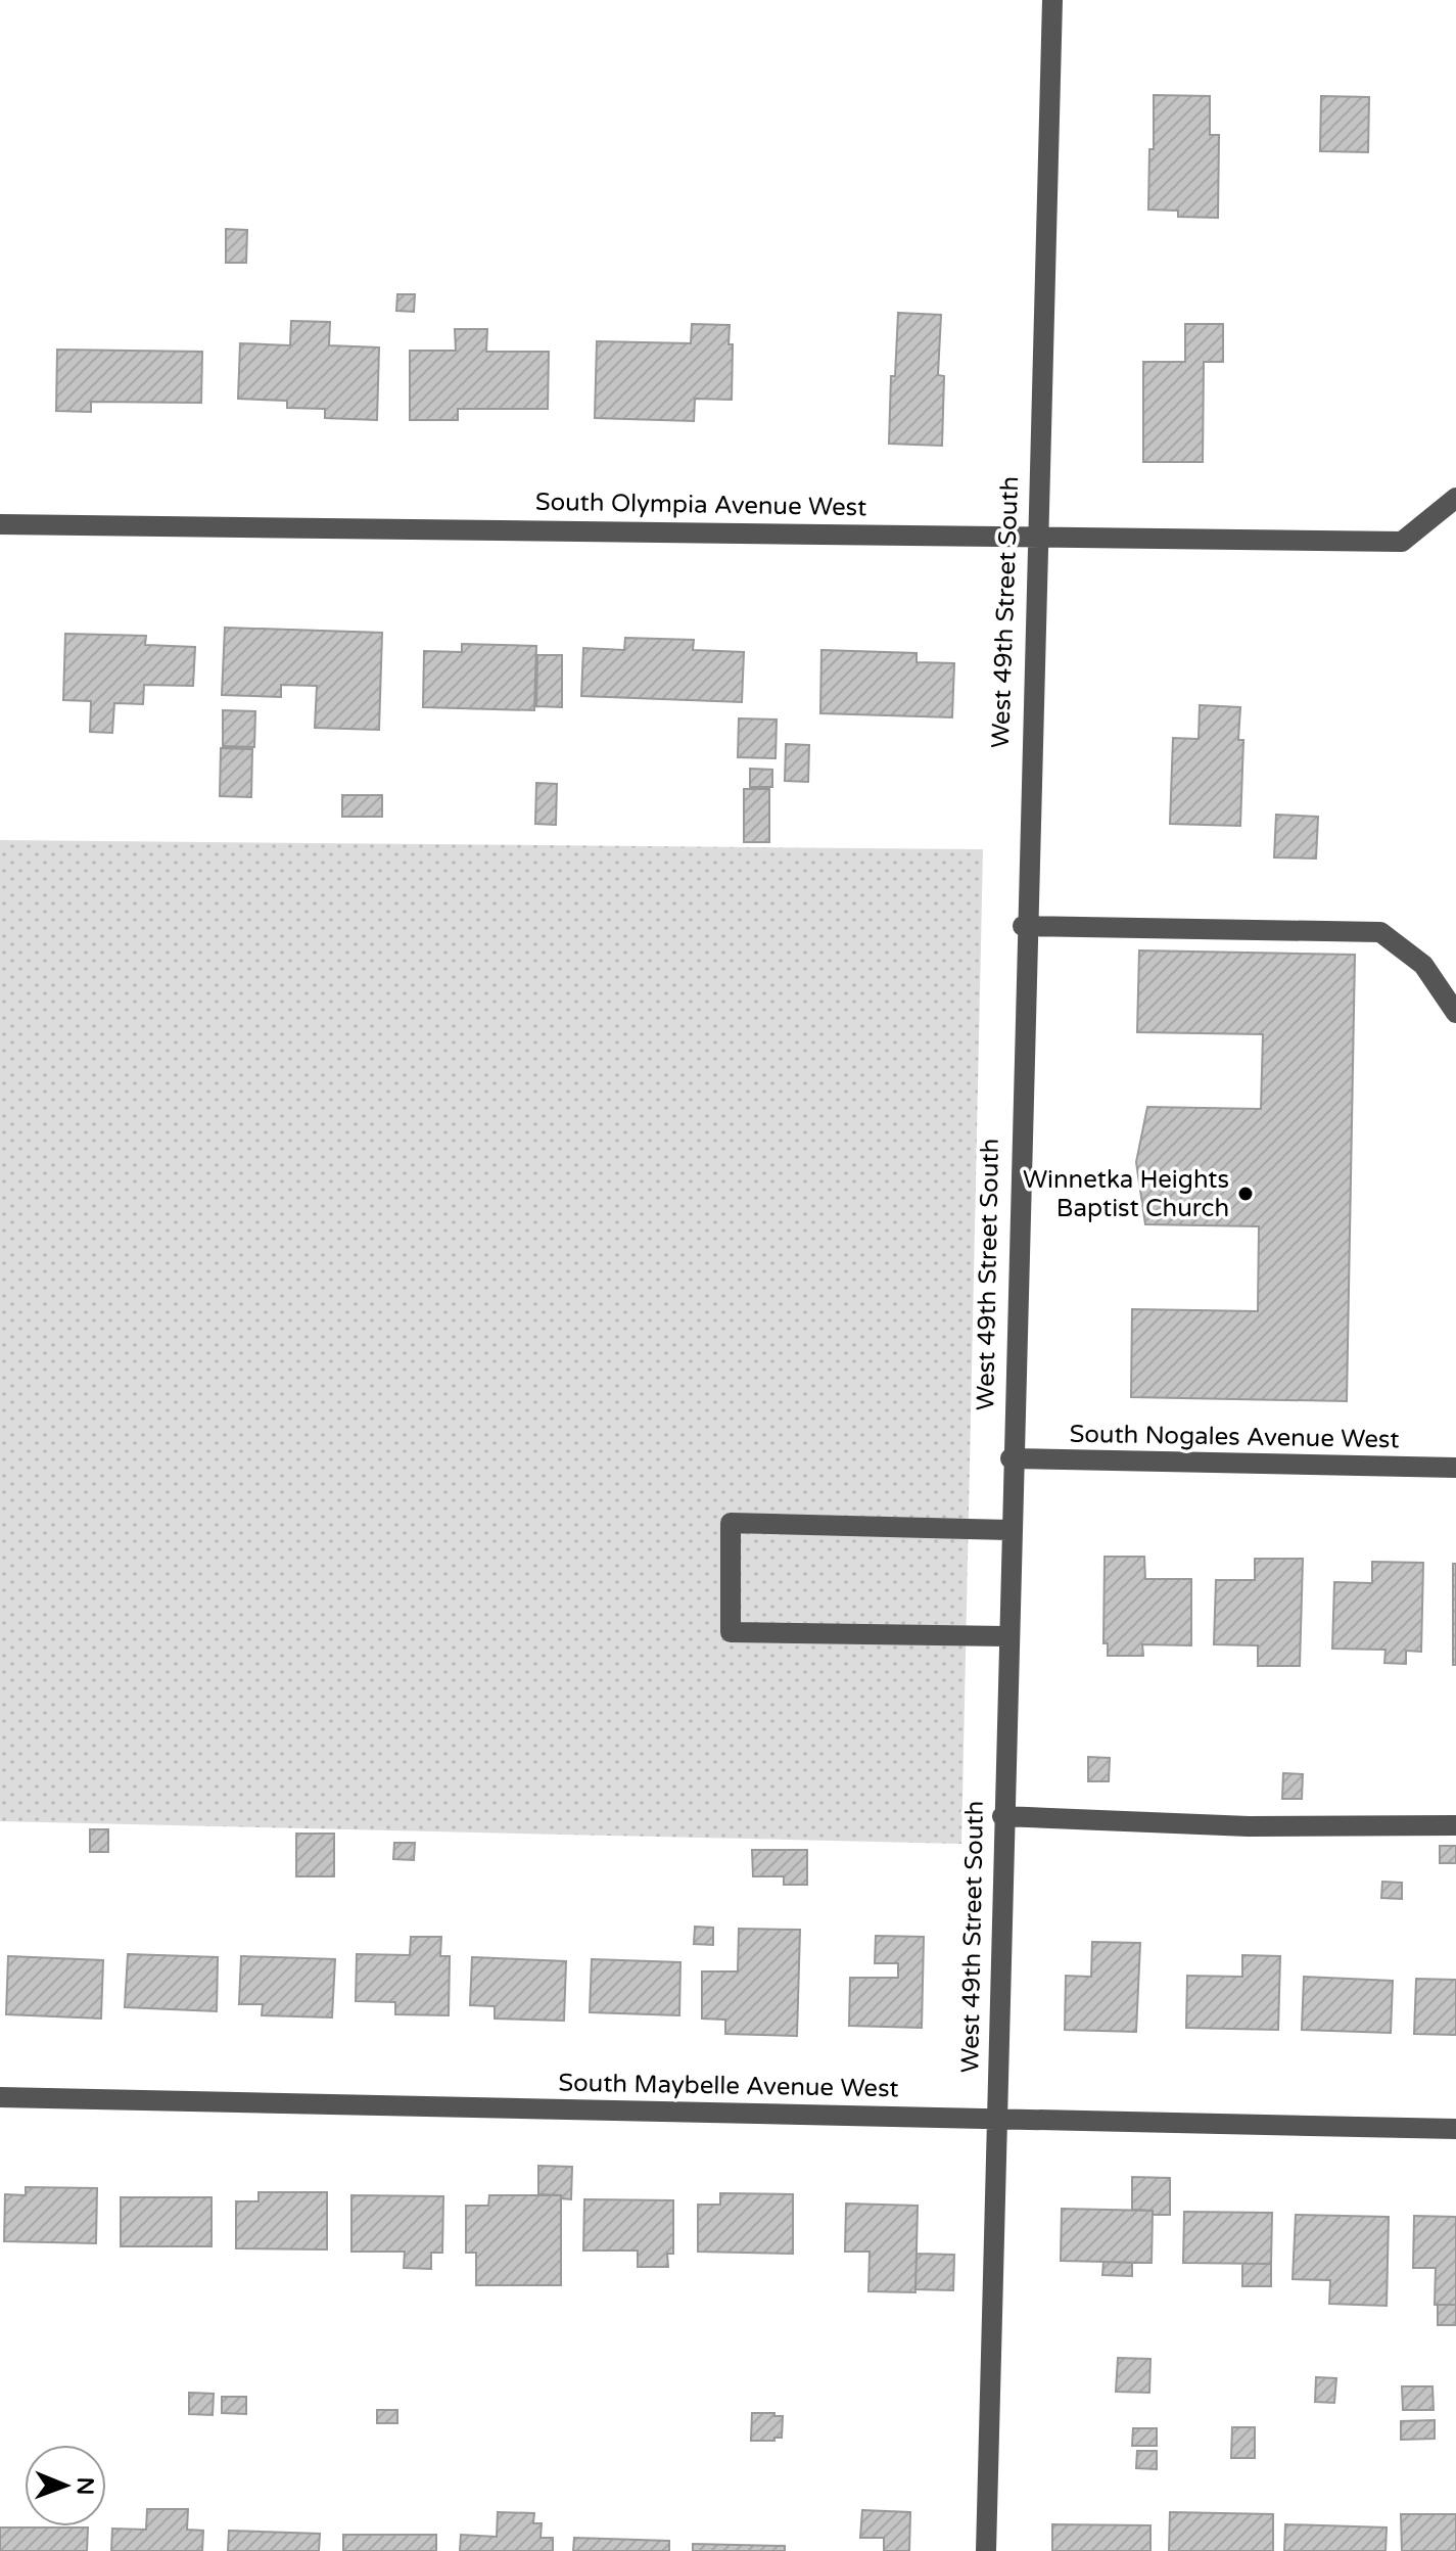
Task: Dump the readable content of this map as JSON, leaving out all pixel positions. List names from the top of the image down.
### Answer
{
  "streets": {
    "street": [
      "South Olympia Avenue West",
      "West 49th Street South",
      "South Nogales Avenue West",
      "South Maybelle Avenue West"
    ]
  },
  "crossings": [
    ["South Olympia Avenue West", "West 49th Street South"],
    ["West 49th Street South", "South Nogales Avenue West"],
    ["West 49th Street South", "South Maybelle Avenue West"]
  ],
  "places": ["Winnetka Heights Baptist Church"],
  "north": "right"
}
